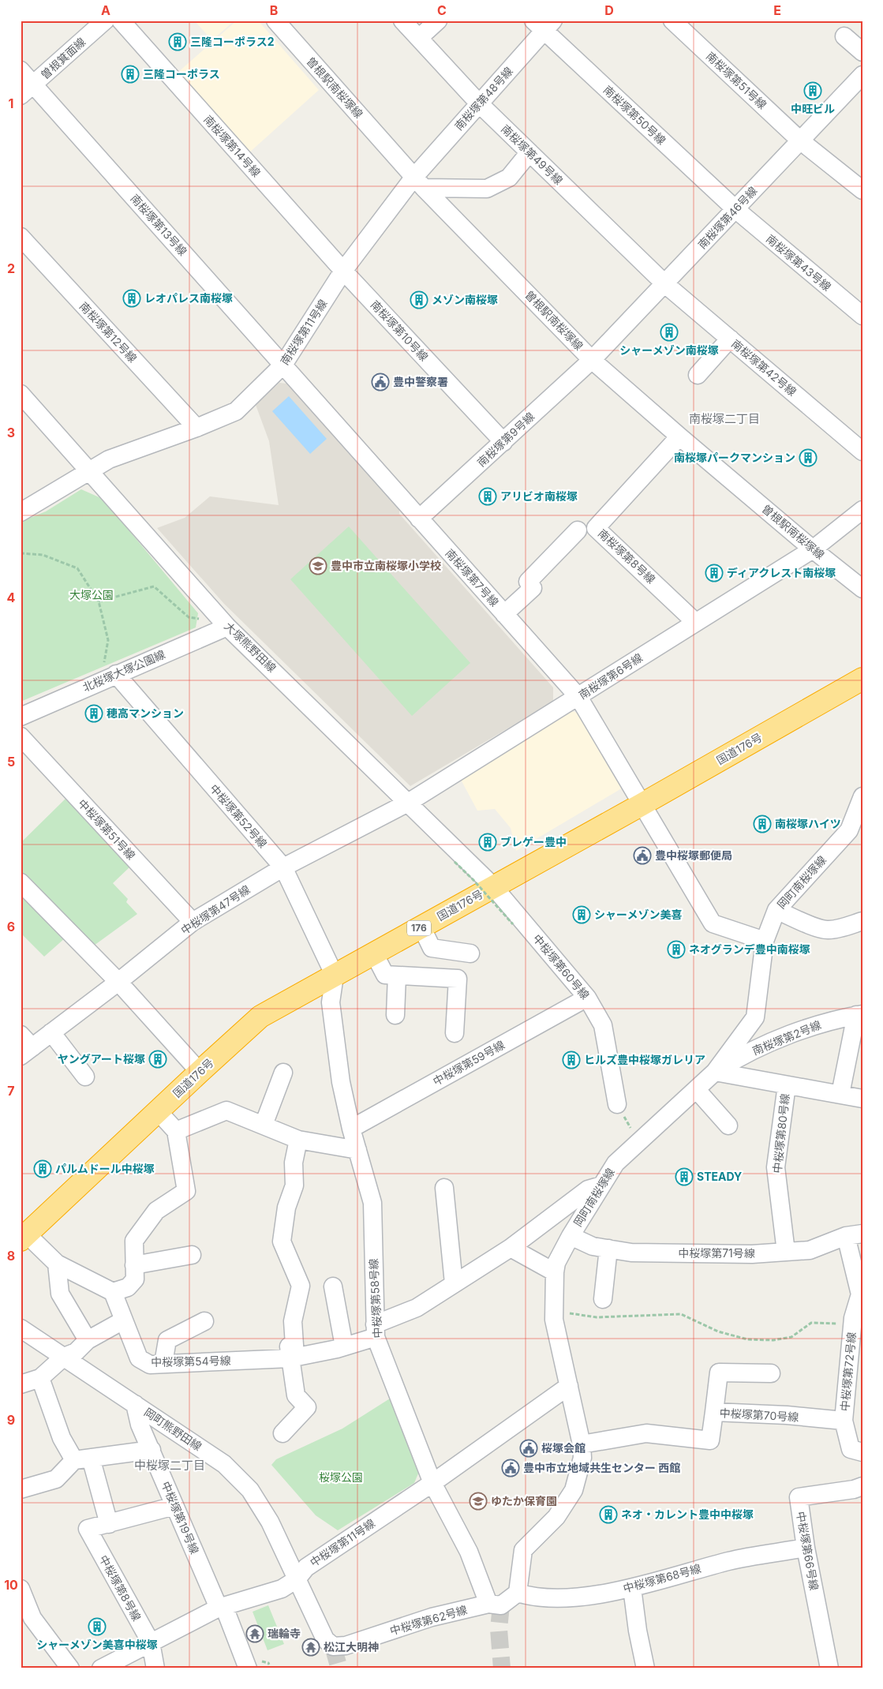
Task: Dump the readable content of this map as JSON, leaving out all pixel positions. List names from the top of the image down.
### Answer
{
  "streets": {
    "highway": ["国道176号", "176"],
    "street": [
      "曽根箕面線",
      "南桜塚第51号線",
      "曽根駅南桜塚線",
      "南桜塚第48号線",
      "南桜塚第50号線",
      "南桜塚第14号線",
      "南桜塚第49号線",
      "南桜塚第46号線",
      "南桜塚第13号線",
      "南桜塚第43号線",
      "南桜塚第10号線",
      "南桜塚第12号線",
      "南桜塚第11号線",
      "南桜塚第42号線",
      "南桜塚第9号線",
      "南桜塚第8号線",
      "南桜塚第7号線",
      "大塚熊野田線",
      "北桜塚大塚公園線",
      "南桜塚第6号線",
      "中桜塚第52号線",
      "中桜塚第51号線",
      "岡町南桜塚線",
      "中桜塚第47号線",
      "中桜塚第60号線",
      "南桜塚第2号線",
      "中桜塚第59号線",
      "中桜塚第80号線",
      "中桜塚第71号線",
      "中桜塚第58号線",
      "中桜塚第54号線",
      "中桜塚第72号線",
      "中桜塚第70号線",
      "岡町熊野田線",
      "中桜塚第19号線",
      "中桜塚第11号線",
      "中桜塚第66号線",
      "中桜塚第68号線",
      "中桜塚第8号線",
      "中桜塚第62号線"
    ]
  },
  "crossings": [
    ["曽根箕面線", "南桜塚第13号線"],
    ["南桜塚第51号線", "南桜塚第46号線"],
    ["曽根駅南桜塚線", "南桜塚第48号線"],
    ["曽根駅南桜塚線", "南桜塚第46号線"],
    ["曽根駅南桜塚線", "南桜塚第11号線"],
    ["曽根駅南桜塚線", "南桜塚第9号線"],
    ["曽根駅南桜塚線", "南桜塚第8号線"],
    ["曽根駅南桜塚線", "南桜塚第6号線"],
    ["南桜塚第48号線", "南桜塚第50号線"],
    ["南桜塚第48号線", "南桜塚第49号線"],
    ["南桜塚第48号線", "南桜塚第11号線"],
    ["南桜塚第50号線", "南桜塚第46号線"],
    ["南桜塚第50号線", "南桜塚第43号線"],
    ["南桜塚第14号線", "南桜塚第10号線"],
    ["南桜塚第14号線", "南桜塚第11号線"],
    ["南桜塚第49号線", "南桜塚第46号線"],
    ["南桜塚第49号線", "南桜塚第42号線"],
    ["南桜塚第46号線", "南桜塚第43号線"],
    ["南桜塚第46号線", "南桜塚第42号線"],
    ["南桜塚第46号線", "南桜塚第9号線"],
    ["南桜塚第13号線", "南桜塚第11号線"],
    ["南桜塚第13号線", "南桜塚第7号線"],
    ["南桜塚第10号線", "南桜塚第11号線"],
    ["南桜塚第10号線", "南桜塚第9号線"],
    ["南桜塚第12号線", "南桜塚第11号線"],
    ["南桜塚第11号線", "南桜塚第7号線"],
    ["南桜塚第11号線", "大塚熊野田線"],
    ["南桜塚第9号線", "南桜塚第7号線"],
    ["南桜塚第8号線", "南桜塚第6号線"],
    ["南桜塚第7号線", "南桜塚第6号線"],
    ["南桜塚第7号線", "国道176号"],
    ["南桜塚第7号線", "岡町南桜塚線"],
    ["大塚熊野田線", "北桜塚大塚公園線"],
    ["大塚熊野田線", "南桜塚第6号線"],
    ["大塚熊野田線", "国道176号"],
    ["大塚熊野田線", "中桜塚第47号線"],
    ["大塚熊野田線", "中桜塚第60号線"],
    ["北桜塚大塚公園線", "中桜塚第52号線"],
    ["南桜塚第6号線", "中桜塚第47号線"],
    ["国道176号", "中桜塚第52号線"],
    ["国道176号", "中桜塚第60号線"],
    ["国道176号", "中桜塚第58号線"],
    ["中桜塚第52号線", "中桜塚第47号線"],
    ["中桜塚第52号線", "中桜塚第58号線"],
    ["中桜塚第51号線", "中桜塚第47号線"],
    ["岡町南桜塚線", "南桜塚第2号線"],
    ["岡町南桜塚線", "中桜塚第71号線"],
    ["岡町南桜塚線", "中桜塚第54号線"],
    ["岡町南桜塚線", "中桜塚第70号線"],
    ["岡町南桜塚線", "中桜塚第11号線"],
    ["岡町南桜塚線", "中桜塚第68号線"],
    ["中桜塚第60号線", "中桜塚第59号線"],
    ["中桜塚第59号線", "中桜塚第58号線"],
    ["中桜塚第80号線", "中桜塚第71号線"],
    ["中桜塚第71号線", "中桜塚第72号線"],
    ["中桜塚第58号線", "中桜塚第54号線"],
    ["中桜塚第58号線", "中桜塚第11号線"],
    ["中桜塚第58号線", "中桜塚第62号線"],
    ["中桜塚第72号線", "中桜塚第70号線"],
    ["岡町熊野田線", "中桜塚第19号線"],
    ["岡町熊野田線", "中桜塚第11号線"],
    ["岡町熊野田線", "中桜塚第62号線"],
    ["中桜塚第19号線", "中桜塚第11号線"],
    ["中桜塚第19号線", "中桜塚第8号線"],
    ["中桜塚第11号線", "中桜塚第8号線"],
    ["中桜塚第66号線", "中桜塚第68号線"]
  ],
  "districts": ["南桜塚二丁目", "中桜塚二丁目"],
  "parks": ["大塚公園", "桜塚公園"],
  "places": {
    "building": [
      "三隆コーポラス2",
      "三隆コーポラス",
      "中旺ビル",
      "レオパレス南桜塚",
      "メゾン南桜塚",
      "シャーメゾン南桜塚",
      "南桜塚パークマンション",
      "アリビオ南桜塚",
      "ディアクレスト南桜塚",
      "穂高マンション",
      "南桜塚ハイツ",
      "ブレゲー豊中",
      "シャーメゾン美喜",
      "ネオグランデ豊中南桜塚",
      "ヤングアート桜塚",
      "ヒルズ豊中桜塚ガレリア",
      "パルムドール中桜塚",
      "STEADY",
      "ネオ・カレント豊中中桜塚",
      "シャーメゾン美喜中桜塚"
    ],
    "public building": [
      "豊中警察署",
      "豊中桜塚郵便局",
      "桜塚会館",
      "豊中市立地域共生センター 西館"
    ],
    "school or university": ["豊中市立南桜塚小学校", "ゆたか保育園"],
    "temple": ["瑞輪寺", "松江大明神"]
  },
  "grid": {
    "columns": [
      "A",
      "B",
      "C",
      "D",
      "E"
    ],
    "rows": [
      "1",
      "2",
      "3",
      "4",
      "5",
      "6",
      "7",
      "8",
      "9",
      "10"
    ]
  }
}
